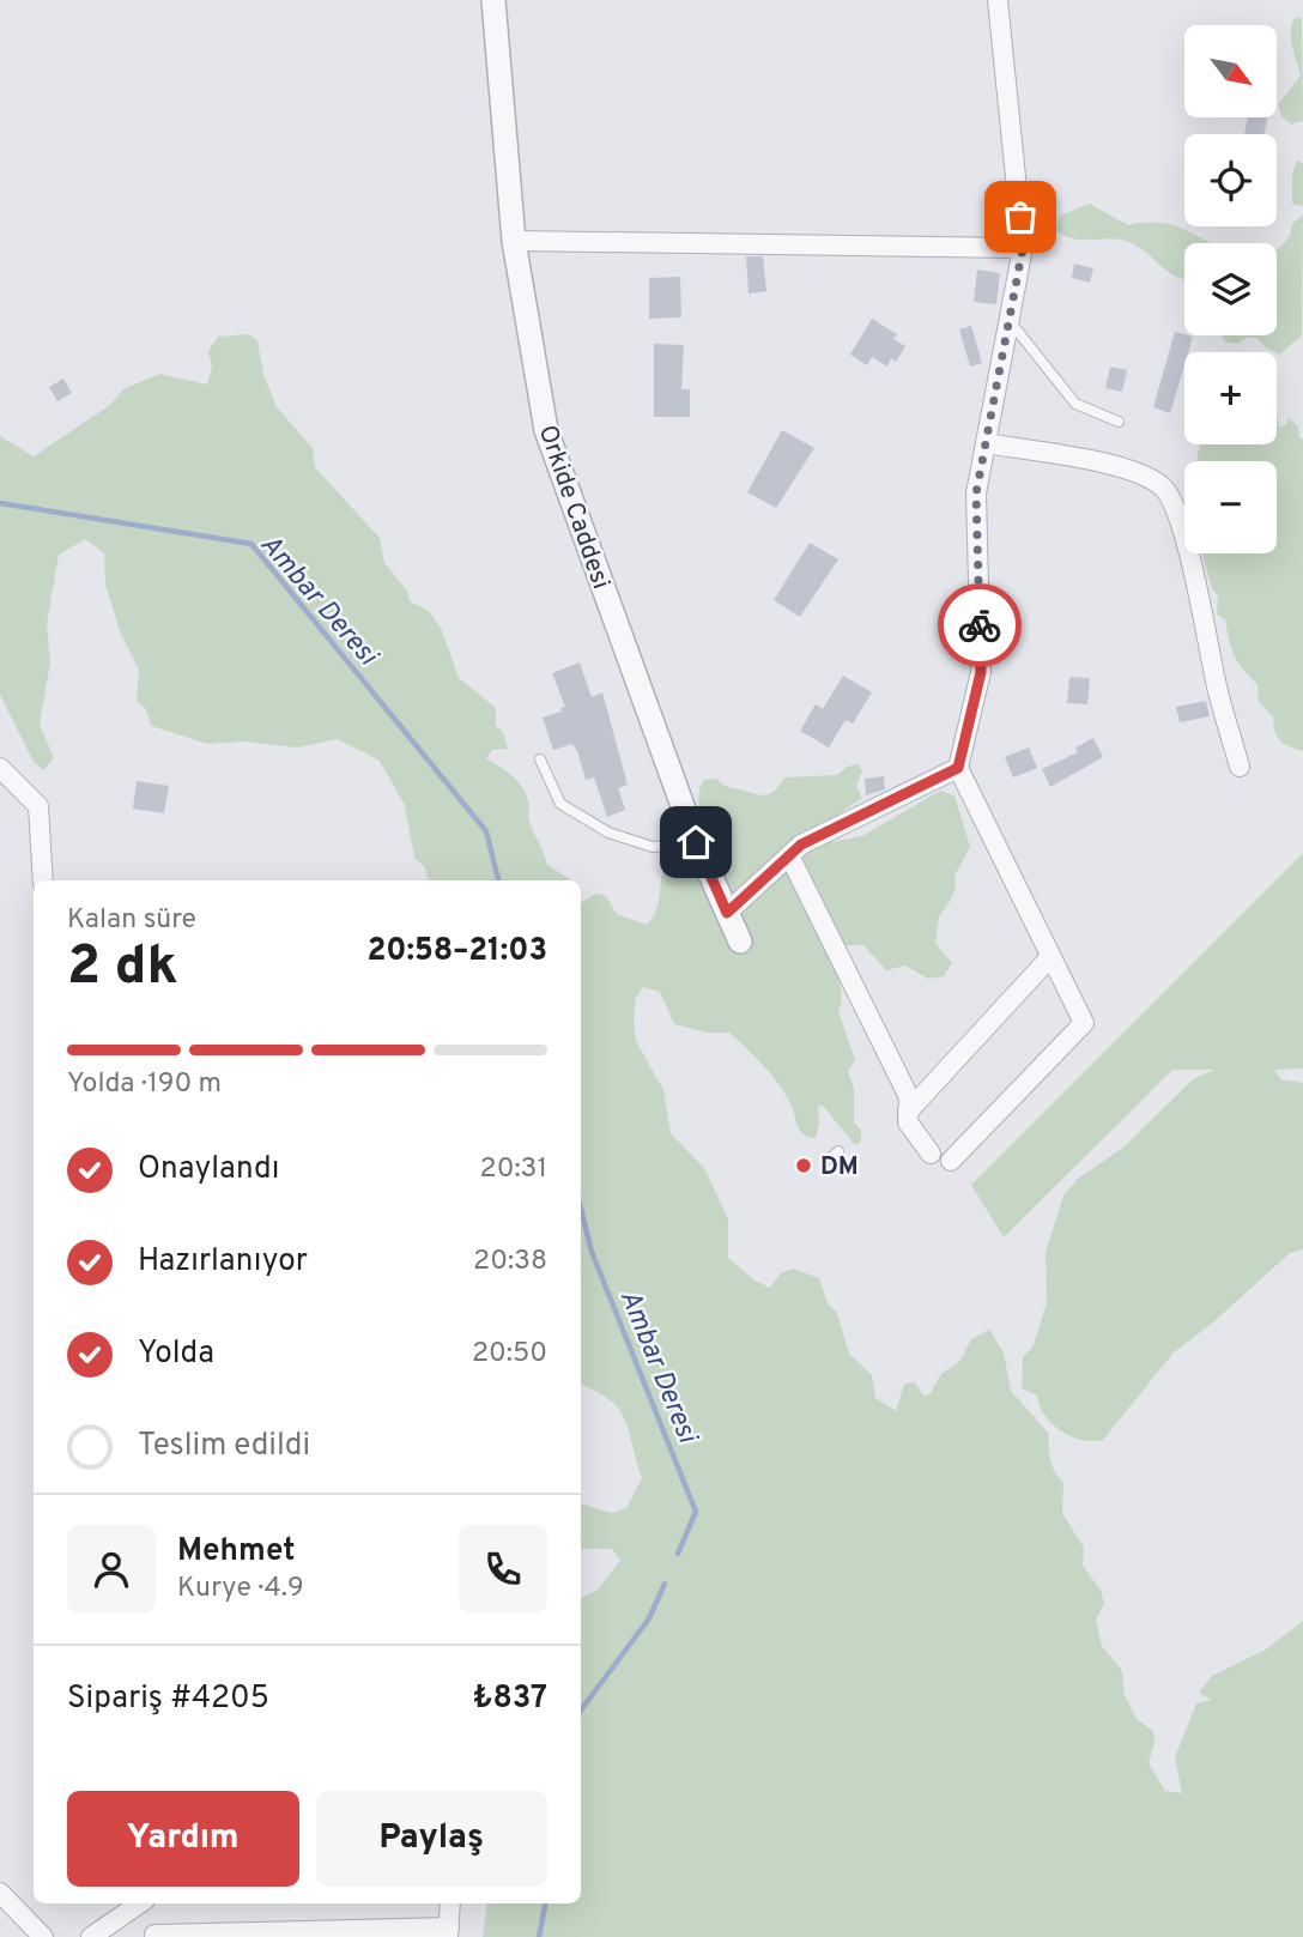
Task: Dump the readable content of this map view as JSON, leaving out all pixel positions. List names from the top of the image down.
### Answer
{
  "streets": {
    "street": ["Orkide Caddesi"]
  },
  "water": ["Ambar Deresi"],
  "places": ["DM"],
  "north": "bottom right",
  "page": {
    "map_buttons": ["+", "−"],
    "heading": ["2 dk", "Kalan süre", "20:58–21:03"],
    "panel": [
      "Mehmet",
      "Kurye · 4.9",
      "Sipariş #4205",
      "₺837"
    ],
    "bar": "Yolda · 190 m",
    "list": [
      ["Onaylandı", "20:31"],
      ["Hazırlanıyor", "20:38"],
      ["Yolda", "20:50"],
      "Teslim edildi"
    ],
    "buttons": ["Yardım", "Paylaş"]
  }
}
